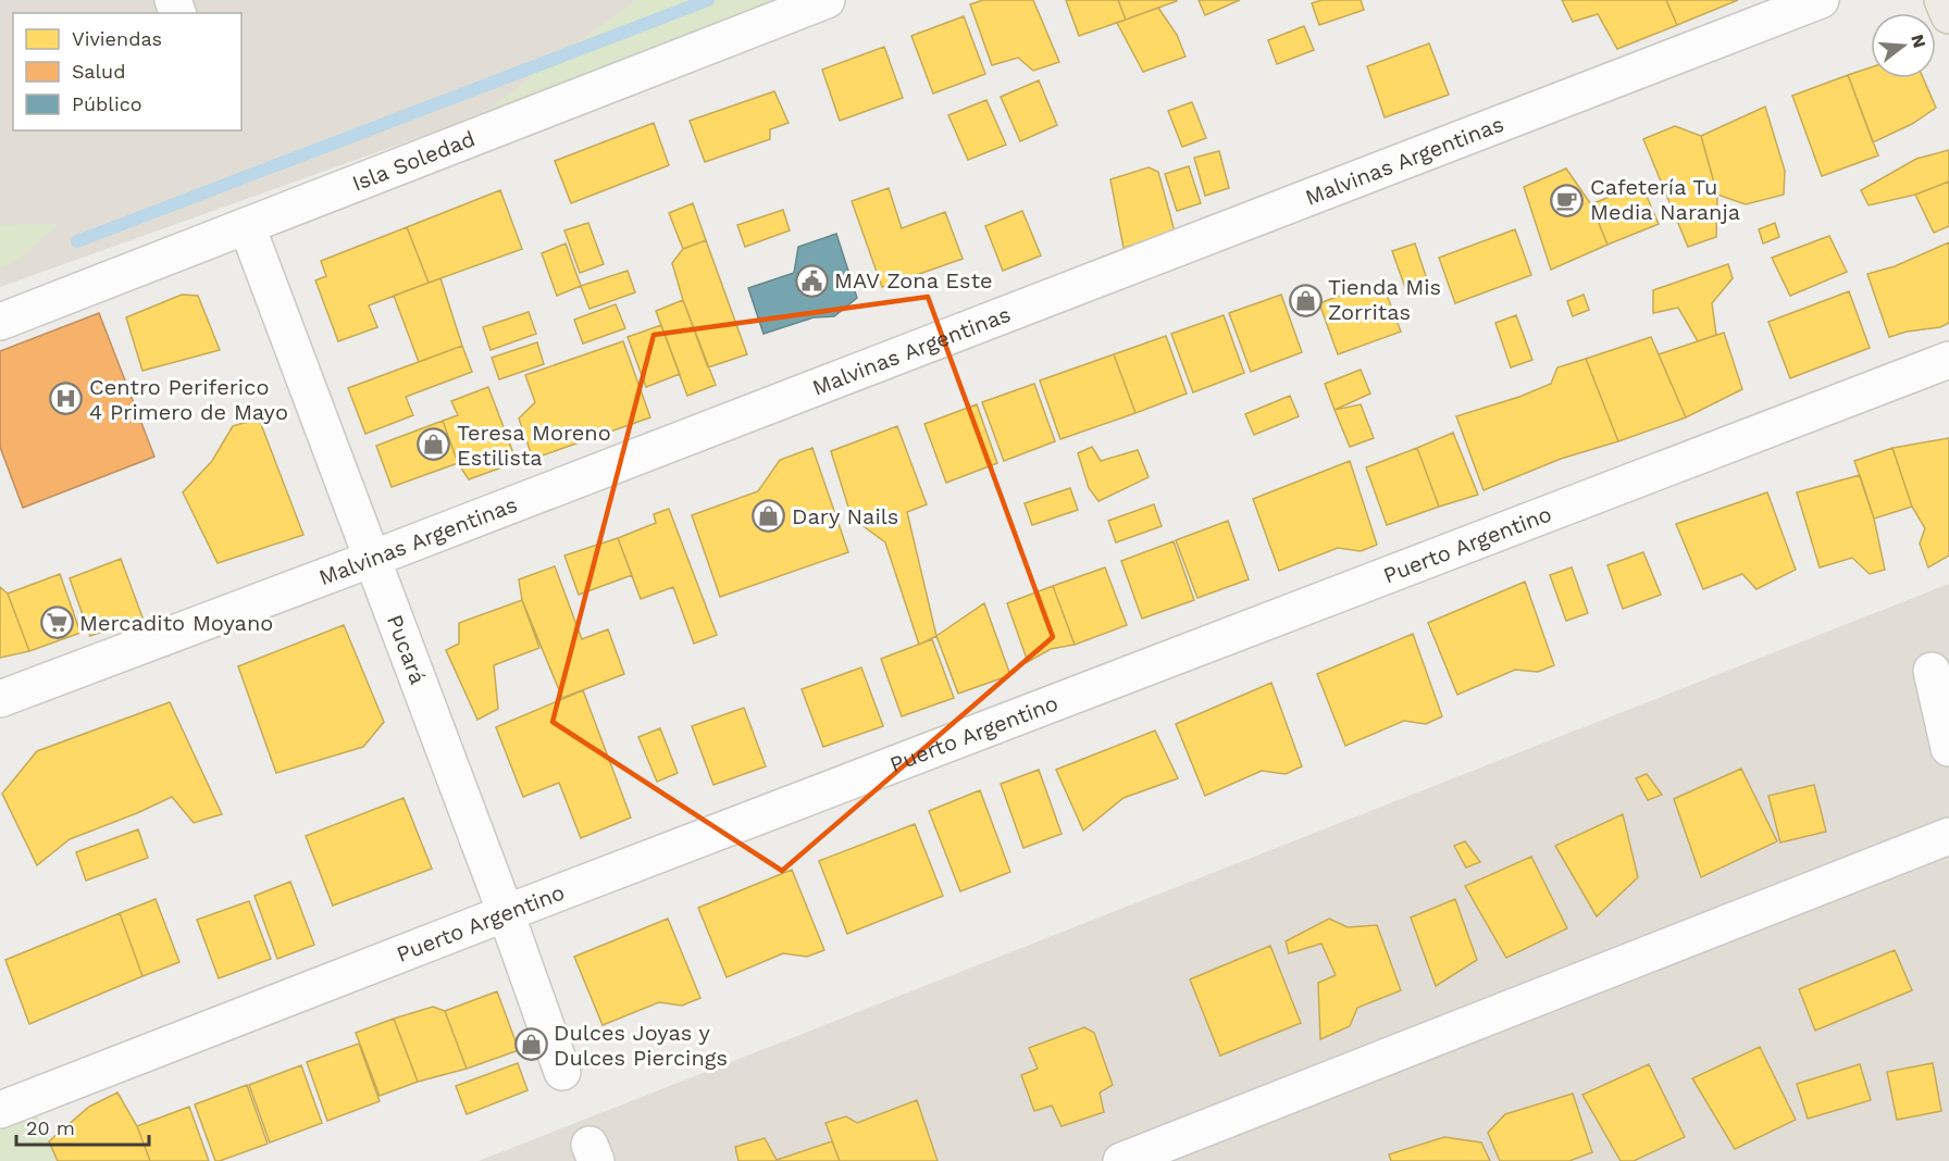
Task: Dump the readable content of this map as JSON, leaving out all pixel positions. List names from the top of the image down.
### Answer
{
  "streets": {
    "street": [
      "Isla Soledad",
      "Malvinas Argentinas",
      "Puerto Argentino",
      "Pucará"
    ]
  },
  "crossings": [
    ["Isla Soledad", "Pucará"],
    ["Malvinas Argentinas", "Pucará"],
    ["Puerto Argentino", "Pucará"]
  ],
  "places": {
    "cafe": ["Cafetería Tu Media Naranja"],
    "public building": ["MAV Zona Este"],
    "shop": [
      "Tienda Mis Zorritas",
      "Teresa Moreno Estilista",
      "Dary Nails",
      "Dulces Joyas y Dulces Piercings"
    ],
    "hospital": ["Centro Periferico 4 Primero de Mayo"],
    "supermarket": ["Mercadito Moyano"]
  },
  "legend": ["Viviendas", "Salud", "Público"],
  "scale_bar": "20 m",
  "north": "right"
}
